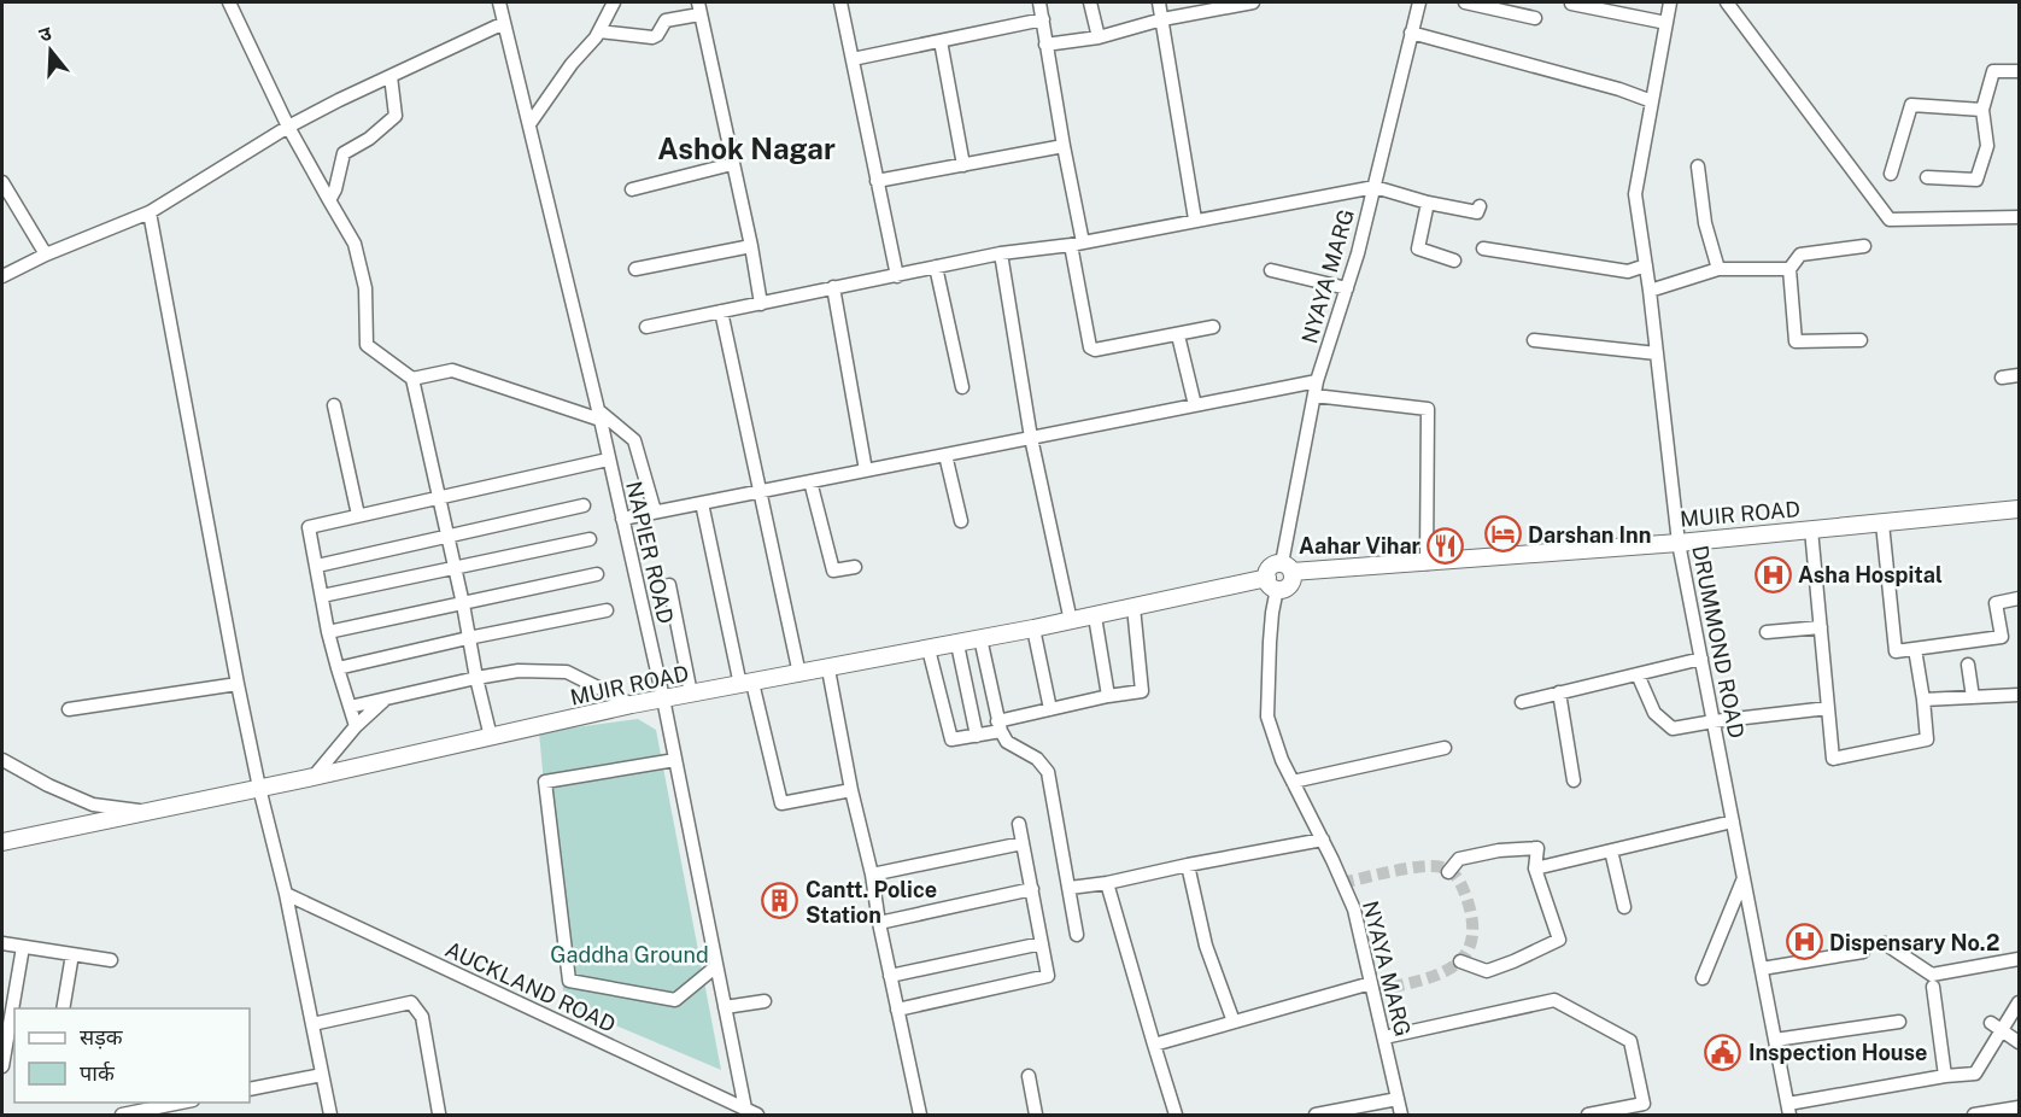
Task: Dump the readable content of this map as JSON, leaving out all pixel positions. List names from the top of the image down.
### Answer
{
  "streets": {
    "main road": ["MUIR ROAD"],
    "street": [
      "NYAYA MARG",
      "NAPIER ROAD",
      "DRUMMOND ROAD",
      "AUCKLAND ROAD"
    ]
  },
  "crossings": [
    ["NYAYA MARG", "MUIR ROAD"],
    ["MUIR ROAD", "NAPIER ROAD"],
    ["MUIR ROAD", "DRUMMOND ROAD"],
    ["NAPIER ROAD", "AUCKLAND ROAD"]
  ],
  "districts": ["Ashok Nagar"],
  "parks": ["Gaddha Ground"],
  "places": {
    "hotel": ["Darshan Inn"],
    "restaurant": ["Aahar Vihar"],
    "hospital": ["Asha Hospital", "Dispensary No.2"],
    "building": ["Cantt. Police Station"],
    "public building": ["Inspection House"]
  },
  "legend": ["सड़क", "पार्क"],
  "north": "top"
}
